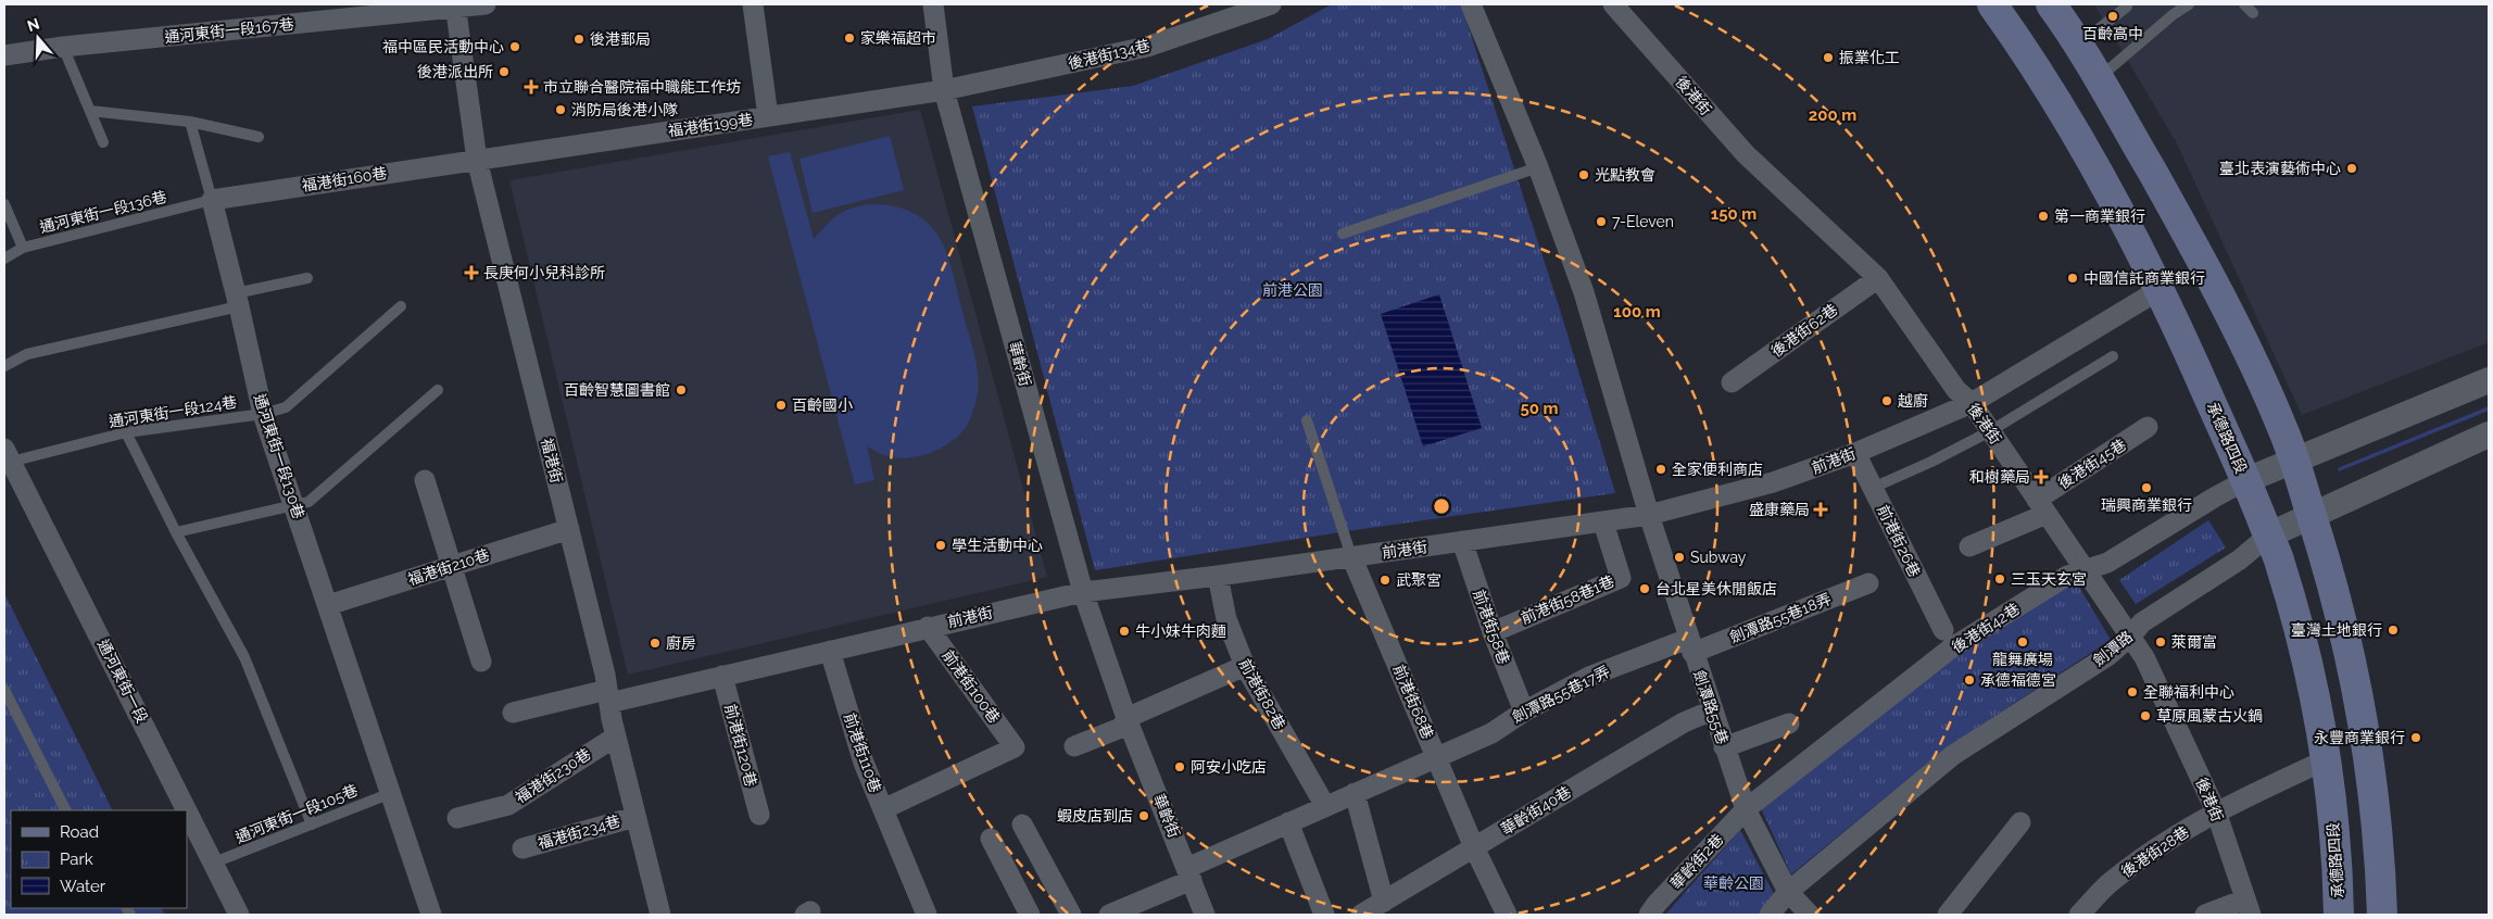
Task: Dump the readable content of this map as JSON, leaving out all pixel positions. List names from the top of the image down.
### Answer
{
  "streets": {
    "main road": ["承德路四段"],
    "street": [
      "通河東街一段167巷",
      "後港街134巷",
      "後港街",
      "福港街199巷",
      "福港街160巷",
      "後港街62巷",
      "華齡街",
      "通河東街一段130巷",
      "福港街",
      "前港街",
      "後港街45巷",
      "前港街26巷",
      "福港街210巷",
      "前港街58巷1巷",
      "劍潭路55巷18弄",
      "前港街58巷",
      "後港街42巷",
      "劍潭路",
      "通河東街一段",
      "前港街100巷",
      "前港街82巷",
      "劍潭路55巷17弄",
      "前港街68巷",
      "劍潭路55巷",
      "前港街120巷",
      "前港街110巷",
      "福港街230巷",
      "華齡街40巷",
      "福港街234巷",
      "後港街28巷",
      "華齡街2巷"
    ],
    "lane": ["通河東街一段136巷", "通河東街一段124巷", "通河東街一段105巷"]
  },
  "crossings": [
    ["通河東街一段167巷", "福港街"],
    ["後港街134巷", "福港街199巷"],
    ["後港街134巷", "華齡街"],
    ["後港街", "後港街62巷"],
    ["後港街", "前港街"],
    ["後港街", "後港街45巷"],
    ["後港街", "後港街42巷"],
    ["後港街", "劍潭路"],
    ["後港街", "後港街28巷"],
    ["福港街199巷", "福港街160巷"],
    ["福港街199巷", "華齡街"],
    ["福港街199巷", "福港街"],
    ["福港街160巷", "通河東街一段136巷"],
    ["福港街160巷", "通河東街一段130巷"],
    ["福港街160巷", "福港街"],
    ["通河東街一段136巷", "通河東街一段130巷"],
    ["華齡街", "前港街"],
    ["華齡街", "劍潭路55巷17弄"],
    ["通河東街一段124巷", "通河東街一段130巷"],
    ["通河東街一段124巷", "通河東街一段"],
    ["承德路四段", "前港街"],
    ["承德路四段", "後港街42巷"],
    ["承德路四段", "劍潭路"],
    ["承德路四段", "後港街28巷"],
    ["通河東街一段130巷", "福港街210巷"],
    ["通河東街一段130巷", "通河東街一段105巷"],
    ["福港街", "前港街"],
    ["福港街", "福港街210巷"],
    ["福港街", "福港街230巷"],
    ["福港街", "福港街234巷"],
    ["前港街", "前港街26巷"],
    ["前港街", "前港街58巷1巷"],
    ["前港街", "前港街58巷"],
    ["前港街", "前港街100巷"],
    ["前港街", "前港街82巷"],
    ["前港街", "前港街68巷"],
    ["前港街", "劍潭路55巷"],
    ["前港街", "前港街120巷"],
    ["前港街", "前港街110巷"],
    ["前港街58巷1巷", "前港街58巷"],
    ["劍潭路55巷18弄", "劍潭路55巷17弄"],
    ["劍潭路55巷18弄", "劍潭路55巷"],
    ["前港街58巷", "劍潭路55巷17弄"],
    ["後港街42巷", "劍潭路55巷"],
    ["後港街42巷", "華齡街2巷"],
    ["劍潭路", "劍潭路55巷"],
    ["通河東街一段", "通河東街一段105巷"],
    ["前港街100巷", "前港街110巷"],
    ["前港街82巷", "劍潭路55巷17弄"],
    ["劍潭路55巷17弄", "前港街68巷"],
    ["劍潭路55巷17弄", "劍潭路55巷"],
    ["前港街68巷", "華齡街40巷"],
    ["劍潭路55巷", "華齡街40巷"],
    ["劍潭路55巷", "華齡街2巷"]
  ],
  "parks": ["前港公園", "華齡公園"],
  "places": {
    "other": [
      "百齡高中",
      "家樂福超市",
      "後港郵局",
      "福中區民活動中心",
      "振業化工",
      "後港派出所",
      "消防局後港小隊",
      "臺北表演藝術中心",
      "光點教會",
      "第一商業銀行",
      "7-Eleven",
      "中國信託商業銀行",
      "百齡智慧圖書館",
      "越廚",
      "百齡國小",
      "全家便利商店",
      "瑞興商業銀行",
      "學生活動中心",
      "Subway",
      "三玉天玄宮",
      "武聚宮",
      "台北星美休閒飯店",
      "臺灣土地銀行",
      "牛小妹牛肉麵",
      "龍舞廣場",
      "萊爾富",
      "廚房",
      "承德福德宮",
      "全聯福利中心",
      "草原風蒙古火鍋",
      "永豐商業銀行",
      "阿安小吃店",
      "蝦皮店到店"
    ],
    "health": [
      "市立聯合醫院福中職能工作坊",
      "長庚何小兒科診所",
      "和樹藥局",
      "盛康藥局"
    ]
  },
  "legend": ["Road", "Park", "Water"],
  "north": "top",
  "rings": [
    "200 m",
    "150 m",
    "100 m",
    "50 m"
  ]
}
